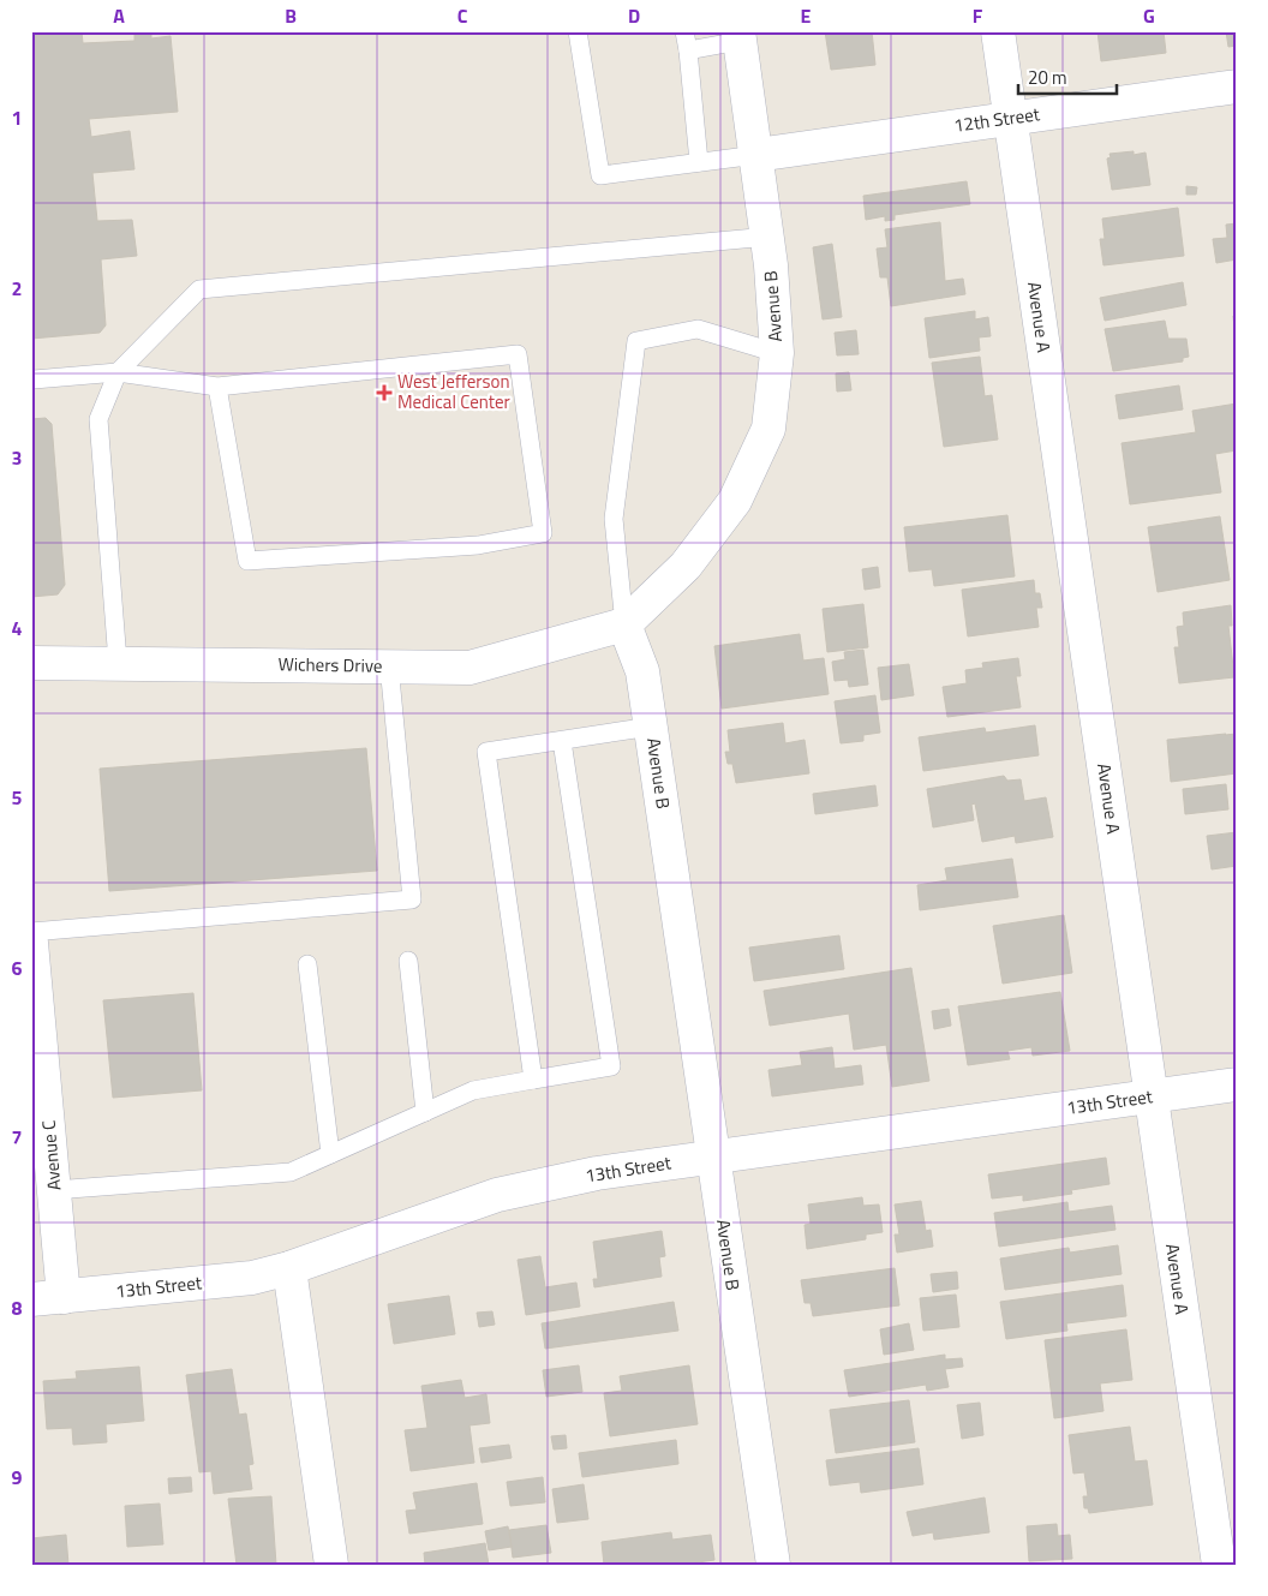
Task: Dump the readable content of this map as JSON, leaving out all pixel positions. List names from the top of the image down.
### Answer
{
  "streets": {
    "street": [
      "12th Street",
      "Avenue B",
      "Avenue A",
      "Wichers Drive",
      "13th Street",
      "Avenue C"
    ]
  },
  "crossings": [
    ["12th Street", "Avenue B"],
    ["12th Street", "Avenue A"],
    ["Avenue B", "Wichers Drive"],
    ["Avenue B", "13th Street"],
    ["Avenue A", "13th Street"],
    ["13th Street", "Avenue C"]
  ],
  "places": {
    "health": ["West Jefferson Medical Center"]
  },
  "scale_bar": "20 m",
  "grid": {
    "columns": [
      "A",
      "B",
      "C",
      "D",
      "E",
      "F",
      "G"
    ],
    "rows": [
      "1",
      "2",
      "3",
      "4",
      "5",
      "6",
      "7",
      "8",
      "9"
    ]
  }
}
